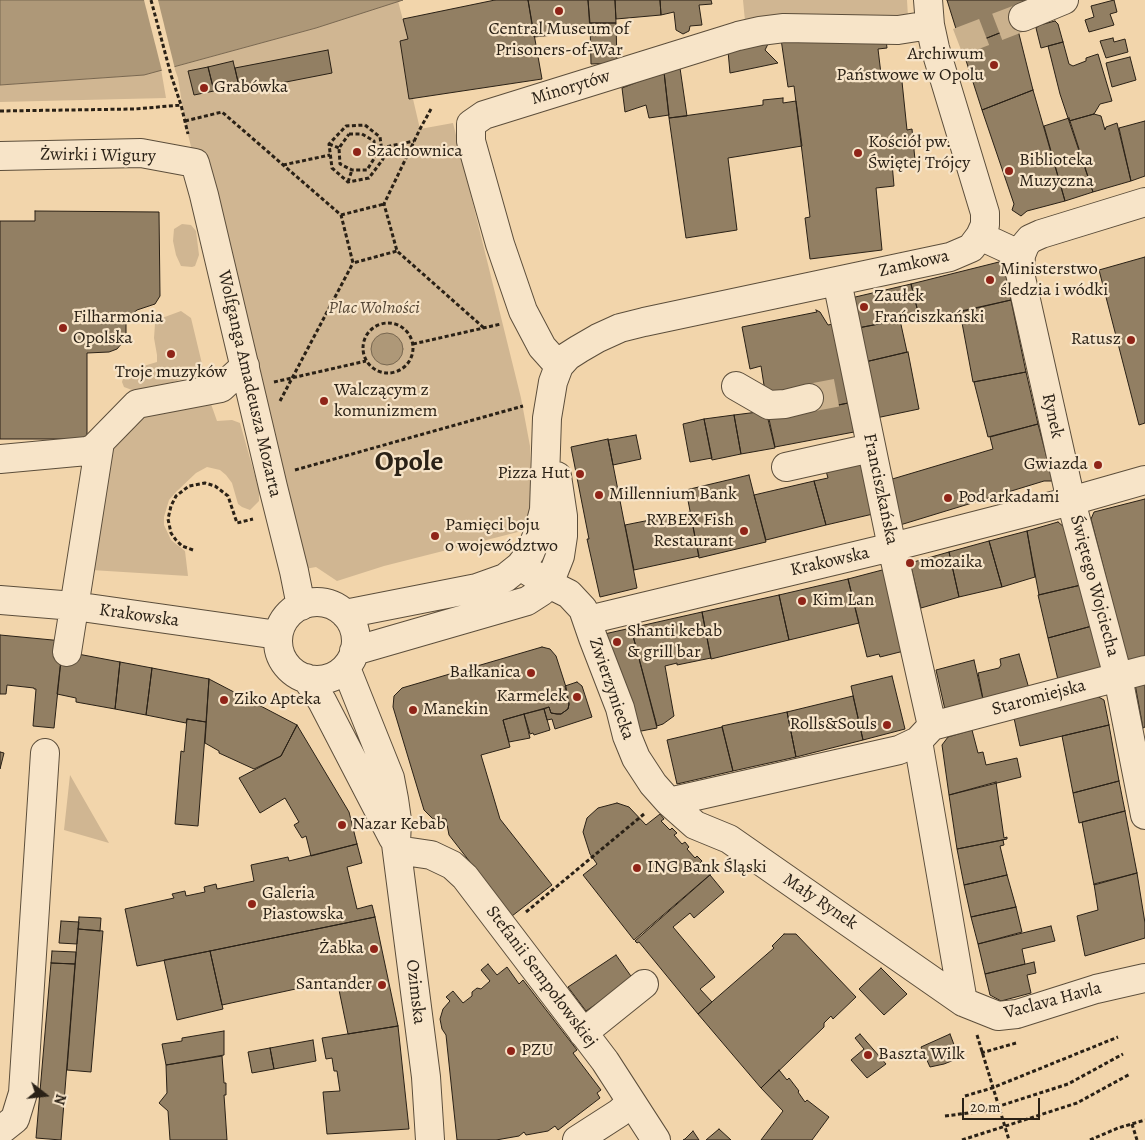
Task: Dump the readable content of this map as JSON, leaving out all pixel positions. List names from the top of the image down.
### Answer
{
  "streets": {
    "street": [
      "Minorytów",
      "Żwirki i Wigury",
      "Zamkowa",
      "Wolfganga Amadeusza Mozarta",
      "Rynek",
      "Franciszkańska",
      "Krakowska",
      "Świętego Wojciecha",
      "Zwierzyniecka",
      "Staromiejska",
      "Mały Rynek",
      "Stefanii Sempołowskiej",
      "Ozimska",
      "Vaclava Havla"
    ]
  },
  "crossings": [
    ["Żwirki i Wigury", "Wolfganga Amadeusza Mozarta"],
    ["Zamkowa", "Franciszkańska"],
    ["Wolfganga Amadeusza Mozarta", "Krakowska"],
    ["Wolfganga Amadeusza Mozarta", "Ozimska"],
    ["Rynek", "Krakowska"],
    ["Rynek", "Świętego Wojciecha"],
    ["Franciszkańska", "Krakowska"],
    ["Franciszkańska", "Staromiejska"],
    ["Krakowska", "Świętego Wojciecha"],
    ["Krakowska", "Zwierzyniecka"],
    ["Krakowska", "Ozimska"],
    ["Świętego Wojciecha", "Staromiejska"],
    ["Zwierzyniecka", "Mały Rynek"],
    ["Mały Rynek", "Vaclava Havla"],
    ["Stefanii Sempołowskiej", "Ozimska"]
  ],
  "districts": ["Opole"],
  "parks": ["Plac Wolności"],
  "places": [
    "Central Museum of Prisoners-of-War",
    "Archiwum Państwowe w Opolu",
    "Grabówka",
    "Szachownica",
    "Kościół pw. Świętej Trójcy",
    "Biblioteka Muzyczna",
    "Ministerstwo śledzia i wódki",
    "Zaułek Frańciszkański",
    "Filharmonia Opolska",
    "Ratusz",
    "Troje muzyków",
    "Walczącym z komunizmem",
    "Gwiazda",
    "Pizza Hut",
    "Millennium Bank",
    "Pod arkadami",
    "RYBEX Fish Restaurant",
    "Pamięci boju o województwo",
    "mozaika",
    "Kim Lan",
    "Shanti kebab & grill bar",
    "Bałkanica",
    "Karmelek",
    "Ziko Apteka",
    "Manekin",
    "Rolls&Souls",
    "Nazar Kebab",
    "ING Bank Śląski",
    "Galeria Piastowska",
    "Żabka",
    "Santander",
    "PZU",
    "Baszta Wilk"
  ],
  "scale_bar": "20 m",
  "north": "right"
}
